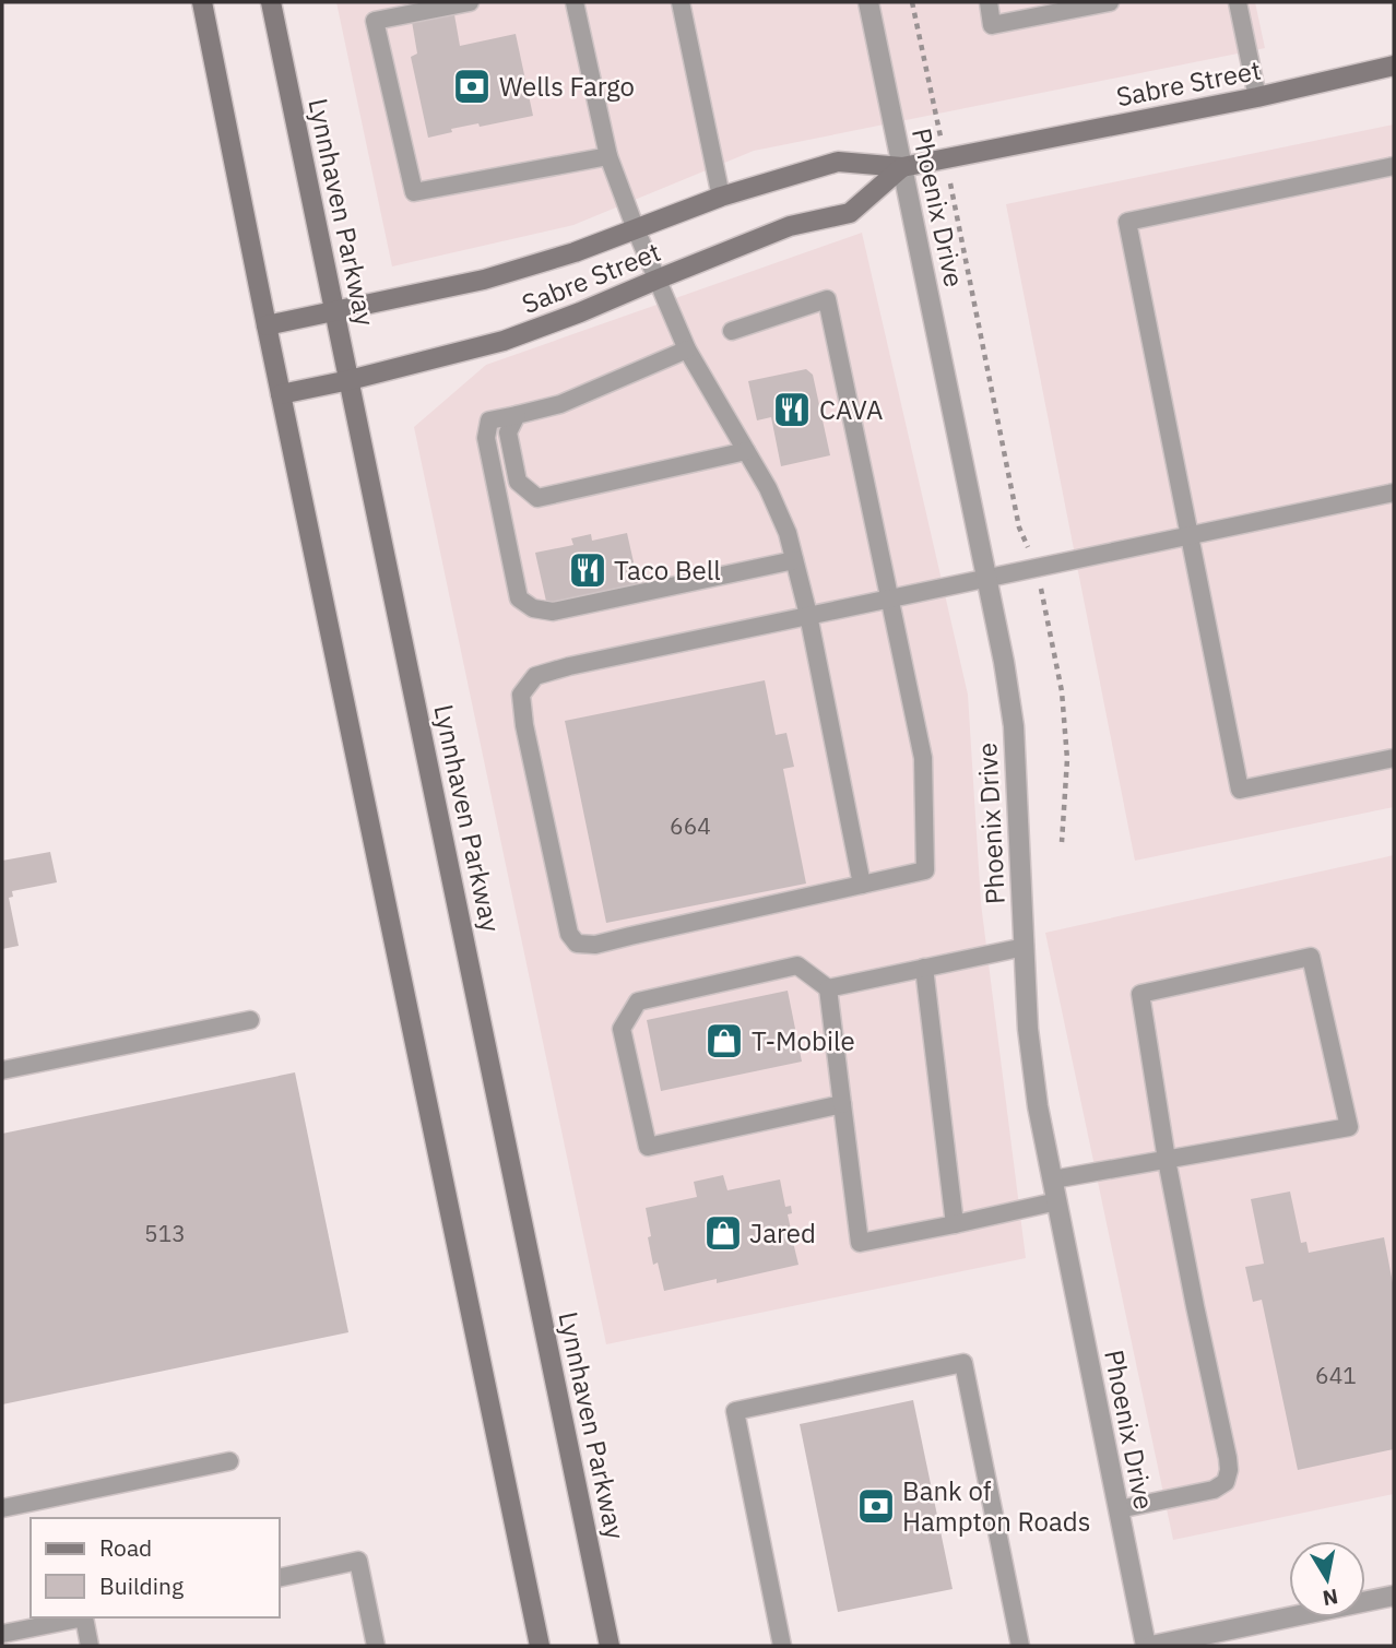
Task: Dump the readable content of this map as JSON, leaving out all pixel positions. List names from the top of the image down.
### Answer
{
  "streets": {
    "main road": ["Sabre Street", "Lynnhaven Parkway"],
    "street": ["Phoenix Drive"]
  },
  "crossings": [
    ["Sabre Street", "Phoenix Drive"],
    ["Sabre Street", "Lynnhaven Parkway"]
  ],
  "places": {
    "bank": ["Wells Fargo", "Bank of Hampton Roads"],
    "restaurant": ["CAVA", "Taco Bell"],
    "shop": ["T-Mobile", "Jared"]
  },
  "house_numbers": ["664", "513", "641"],
  "legend": ["Road", "Building"],
  "north": "bottom"
}
